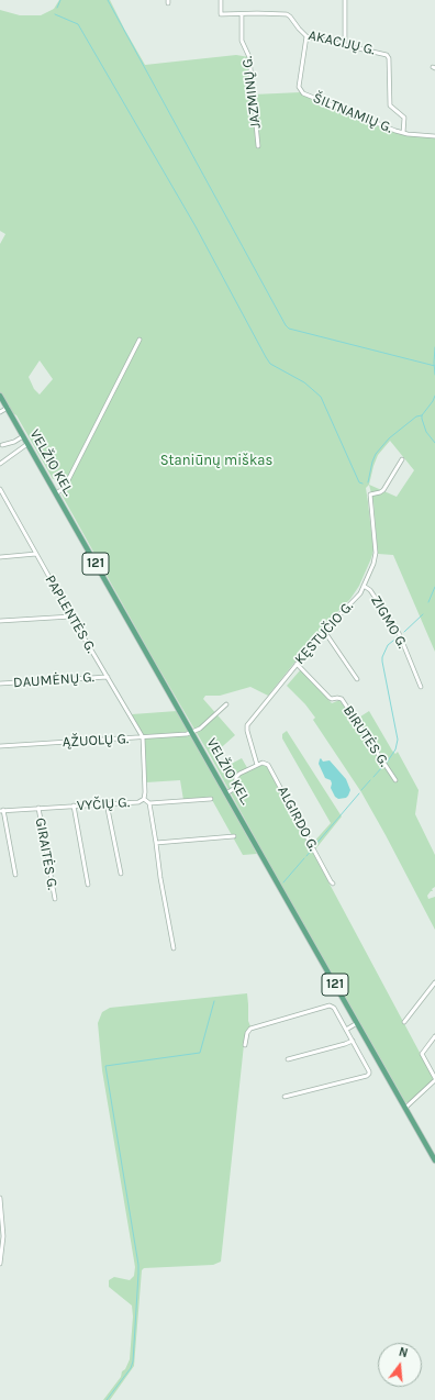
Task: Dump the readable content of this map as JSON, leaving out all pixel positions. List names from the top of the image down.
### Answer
{
  "streets": {
    "main road": ["VELŽIO KEL.", "121"],
    "street": [
      "AKACIJŲ G.",
      "JAZMINŲ G.",
      "ŠILTNAMIŲ G.",
      "PAPLENTĖS G.",
      "ZIGMO G.",
      "KĘSTUČIO G.",
      "DAUMĖNŲ G.",
      "BIRUTĖS G.",
      "ĄŽUOLŲ G.",
      "VYČIŲ G.",
      "ALGIRDO G.",
      "GIRAITĖS G."
    ]
  },
  "crossings": [
    ["AKACIJŲ G.", "JAZMINŲ G."],
    ["AKACIJŲ G.", "ŠILTNAMIŲ G."],
    ["VELŽIO KEL.", "ĄŽUOLŲ G."],
    ["PAPLENTĖS G.", "DAUMĖNŲ G."],
    ["PAPLENTĖS G.", "ĄŽUOLŲ G."],
    ["PAPLENTĖS G.", "VYČIŲ G."],
    ["ZIGMO G.", "KĘSTUČIO G."],
    ["KĘSTUČIO G.", "BIRUTĖS G."],
    ["KĘSTUČIO G.", "ALGIRDO G."],
    ["ĄŽUOLŲ G.", "VYČIŲ G."],
    ["VYČIŲ G.", "GIRAITĖS G."]
  ],
  "parks": ["Staniūnų miškas"],
  "north": "top"
}
